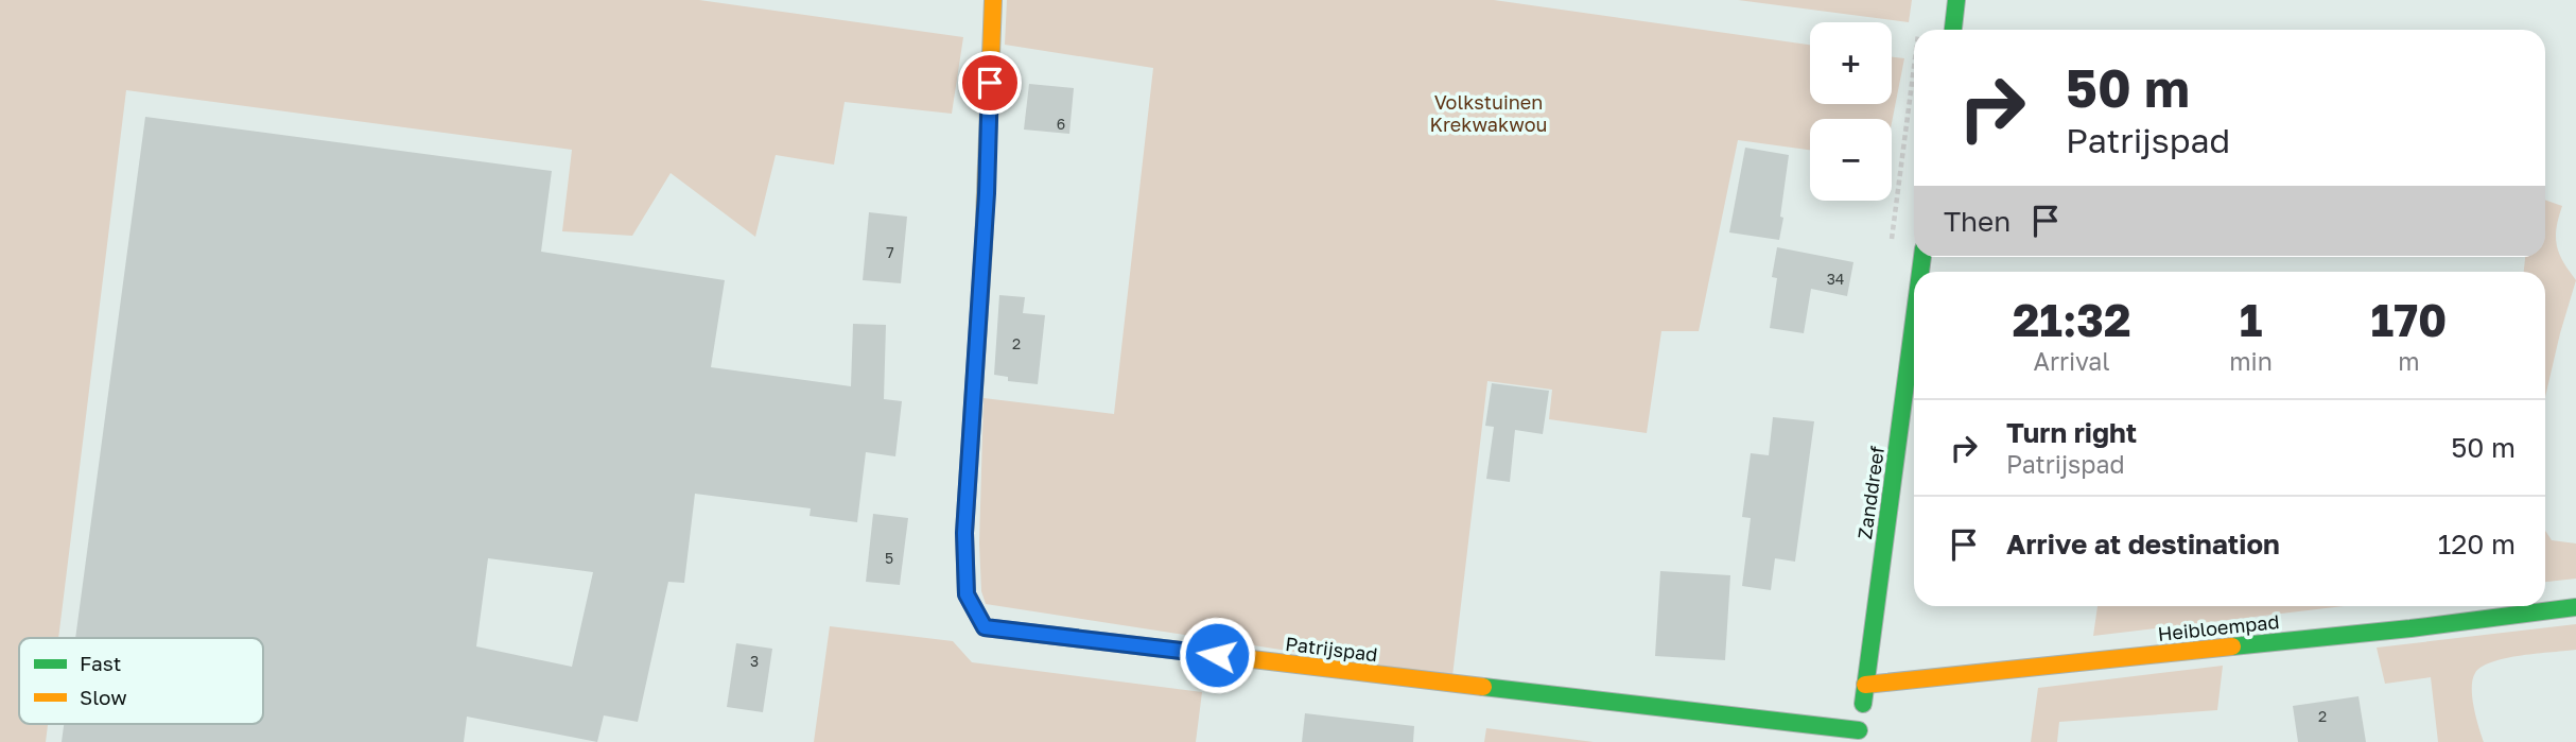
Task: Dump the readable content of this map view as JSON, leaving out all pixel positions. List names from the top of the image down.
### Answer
{
  "streets": {
    "street": ["Zanddreef", "Heibloempad", "Patrijspad"]
  },
  "crossings": [
    ["Zanddreef", "Heibloempad"],
    ["Zanddreef", "Patrijspad"]
  ],
  "parks": ["Volkstuinen Krekwakwou"],
  "house_numbers": [
    "6",
    "7",
    "34",
    "2",
    "5",
    "3",
    "2"
  ],
  "legend": ["Fast", "Slow"],
  "page": {
    "map_buttons": ["+", "−"],
    "turn": ["50 m", "Patrijspad"],
    "then": "Then",
    "eta": [
      "21:32",
      "Arrival",
      "1",
      "min",
      "170",
      "m"
    ],
    "list": [
      {
        "name": "Turn right",
        "note": "Patrijspad",
        "value": "50 m"
      },
      {
        "name": "Arrive at destination",
        "value": "120 m"
      }
    ]
  }
}
